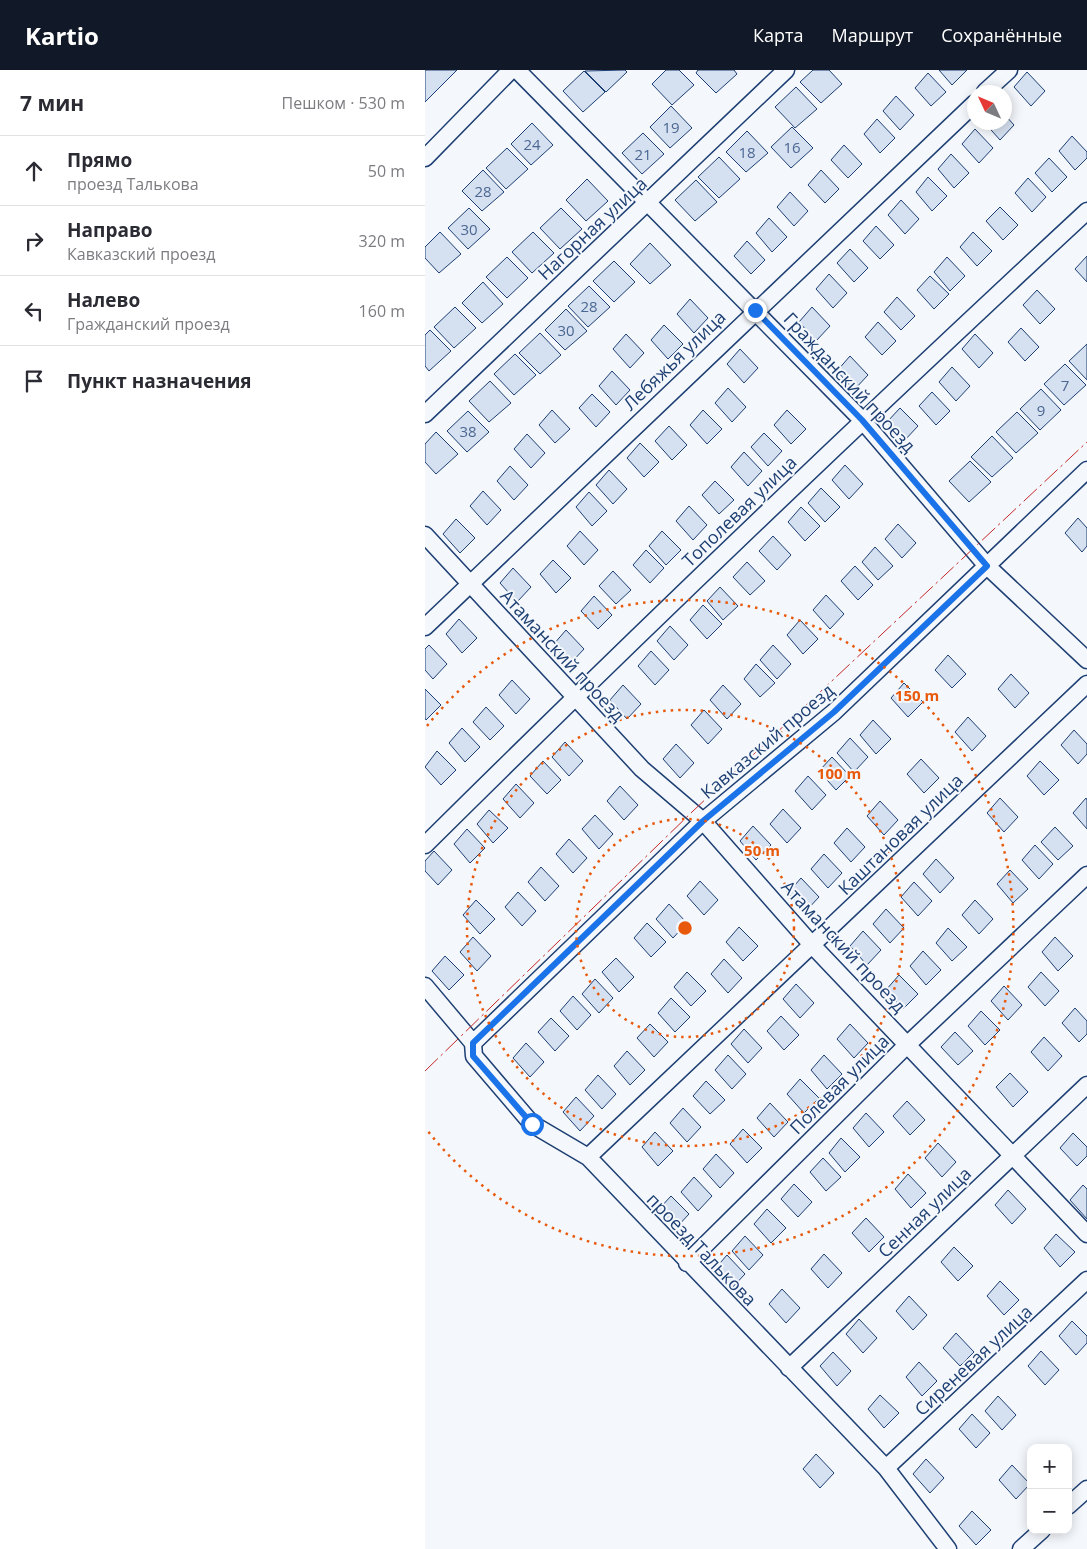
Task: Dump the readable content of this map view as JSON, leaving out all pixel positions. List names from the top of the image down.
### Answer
{
  "streets": {
    "street": [
      "Нагорная улица",
      "Лебяжья улица",
      "Гражданский проезд",
      "Тополевая улица",
      "Атаманский проезд",
      "Кавказский проезд",
      "Каштановая улица",
      "Полевая улица",
      "Сенная улица",
      "проезд Талькова",
      "Сиреневая улица"
    ]
  },
  "crossings": [
    ["Нагорная улица", "Гражданский проезд"],
    ["Лебяжья улица", "Гражданский проезд"],
    ["Лебяжья улица", "Атаманский проезд"],
    ["Гражданский проезд", "Тополевая улица"],
    ["Гражданский проезд", "Кавказский проезд"],
    ["Тополевая улица", "Атаманский проезд"],
    ["Атаманский проезд", "Кавказский проезд"],
    ["Атаманский проезд", "Каштановая улица"],
    ["Атаманский проезд", "Полевая улица"],
    ["Атаманский проезд", "Сенная улица"],
    ["Кавказский проезд", "проезд Талькова"],
    ["Каштановая улица", "проезд Талькова"],
    ["Полевая улица", "проезд Талькова"],
    ["Сенная улица", "проезд Талькова"],
    ["проезд Талькова", "Сиреневая улица"]
  ],
  "house_numbers": [
    "19",
    "24",
    "16",
    "18",
    "21",
    "28",
    "30",
    "28",
    "30",
    "7",
    "9",
    "38"
  ],
  "north": "top left",
  "page": {
    "header": "Kartio",
    "nav": ["Карта", "Маршрут", "Сохранённые"],
    "heading": ["7 мин", "Пешком · 530 m"],
    "list": [
      ["Прямо", "проезд Талькова", "50 m"],
      ["Направо", "Кавказский проезд", "320 m"],
      ["Налево", "Гражданский проезд", "160 m"],
      "Пункт назначения"
    ],
    "map_buttons": ["+", "−"]
  },
  "rings": ["150 m", "100 m", "50 m"]
}
